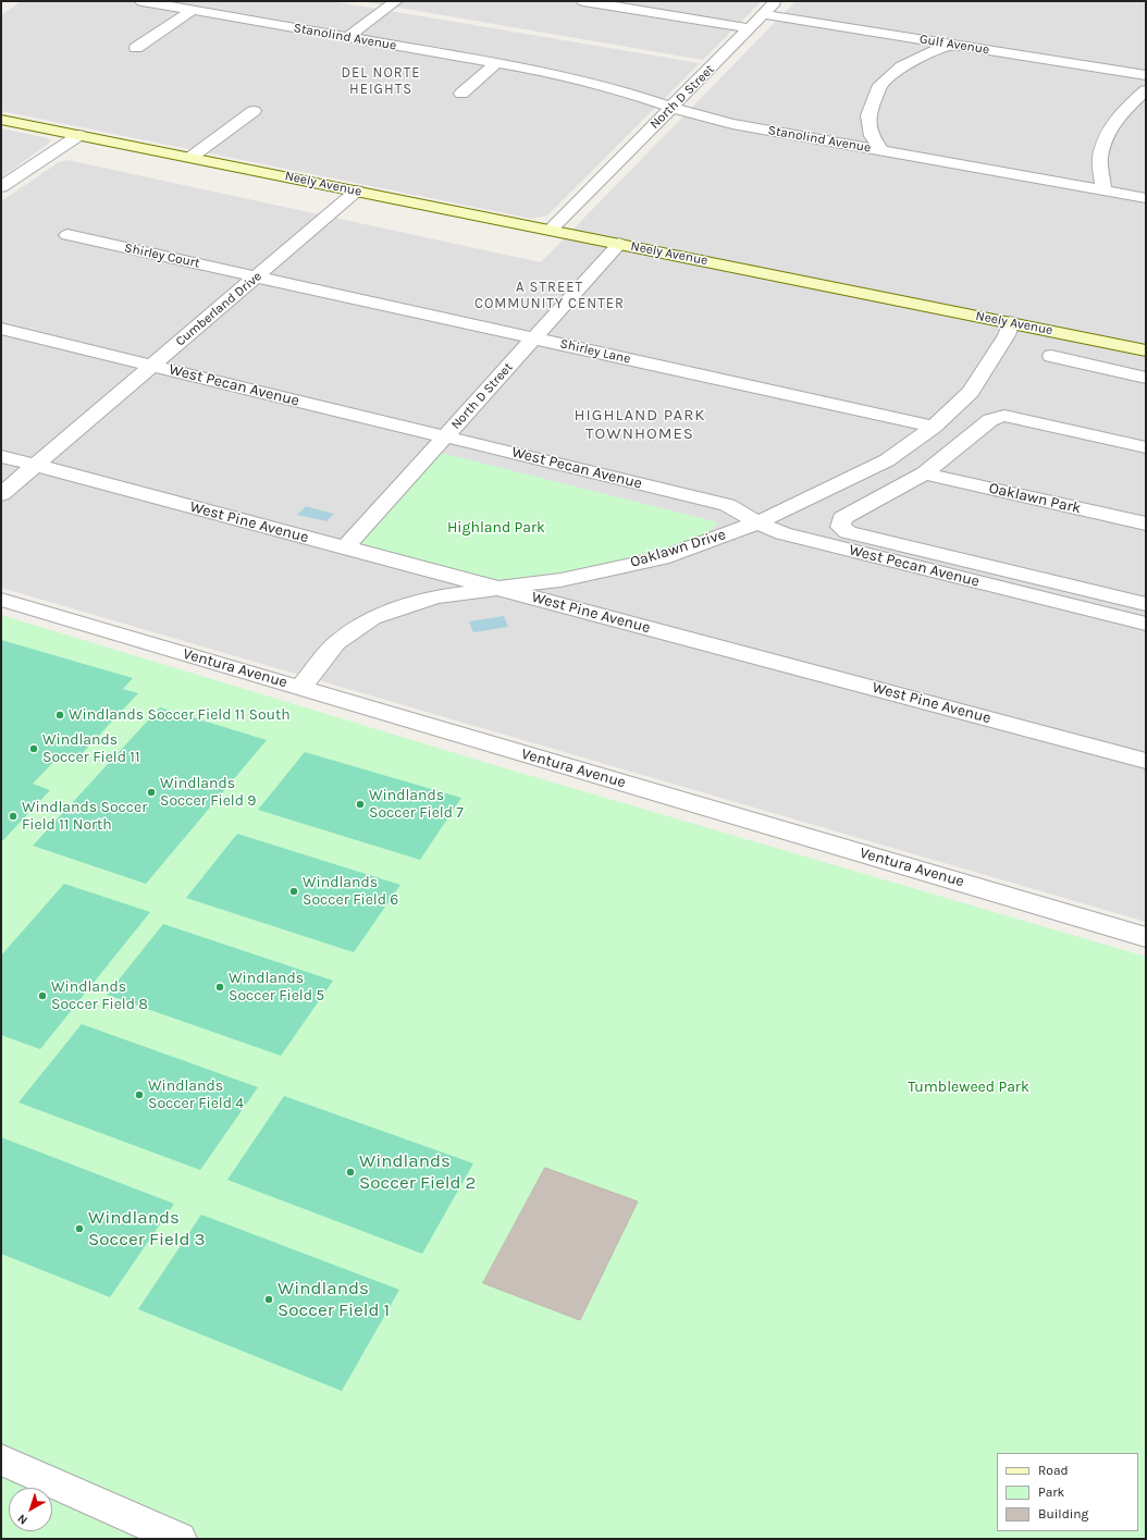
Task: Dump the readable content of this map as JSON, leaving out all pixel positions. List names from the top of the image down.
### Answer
{
  "streets": {
    "street": [
      "Stanolind Avenue",
      "Gulf Avenue",
      "North D Street",
      "Neely Avenue",
      "Shirley Court",
      "Cumberland Drive",
      "Shirley Lane",
      "West Pecan Avenue",
      "Oaklawn Park",
      "West Pine Avenue",
      "Oaklawn Drive",
      "Ventura Avenue"
    ]
  },
  "crossings": [
    ["Stanolind Avenue", "North D Street"],
    ["Gulf Avenue", "North D Street"],
    ["North D Street", "Neely Avenue"],
    ["North D Street", "Shirley Lane"],
    ["North D Street", "West Pecan Avenue"],
    ["North D Street", "West Pine Avenue"],
    ["Neely Avenue", "Cumberland Drive"],
    ["Neely Avenue", "Oaklawn Drive"],
    ["Shirley Court", "Cumberland Drive"],
    ["Shirley Court", "Shirley Lane"],
    ["Cumberland Drive", "Shirley Lane"],
    ["Cumberland Drive", "West Pecan Avenue"],
    ["Cumberland Drive", "West Pine Avenue"],
    ["Shirley Lane", "Oaklawn Drive"],
    ["West Pecan Avenue", "Oaklawn Drive"],
    ["West Pine Avenue", "Oaklawn Drive"],
    ["Oaklawn Drive", "Ventura Avenue"]
  ],
  "districts": ["DEL NORTE HEIGHTS", "A STREET COMMUNITY CENTER", "HIGHLAND PARK TOWNHOMES"],
  "parks": ["Highland Park", "Tumbleweed Park"],
  "places": [
    "Windlands Soccer Field 11 South",
    "Windlands Soccer Field 11",
    "Windlands Soccer Field 9",
    "Windlands Soccer Field 7",
    "Windlands Soccer Field 11 North",
    "Windlands Soccer Field 6",
    "Windlands Soccer Field 5",
    "Windlands Soccer Field 8",
    "Windlands Soccer Field 4",
    "Windlands Soccer Field 2",
    "Windlands Soccer Field 3",
    "Windlands Soccer Field 1"
  ],
  "legend": ["Road", "Park", "Building"],
  "north": "bottom left"
}
